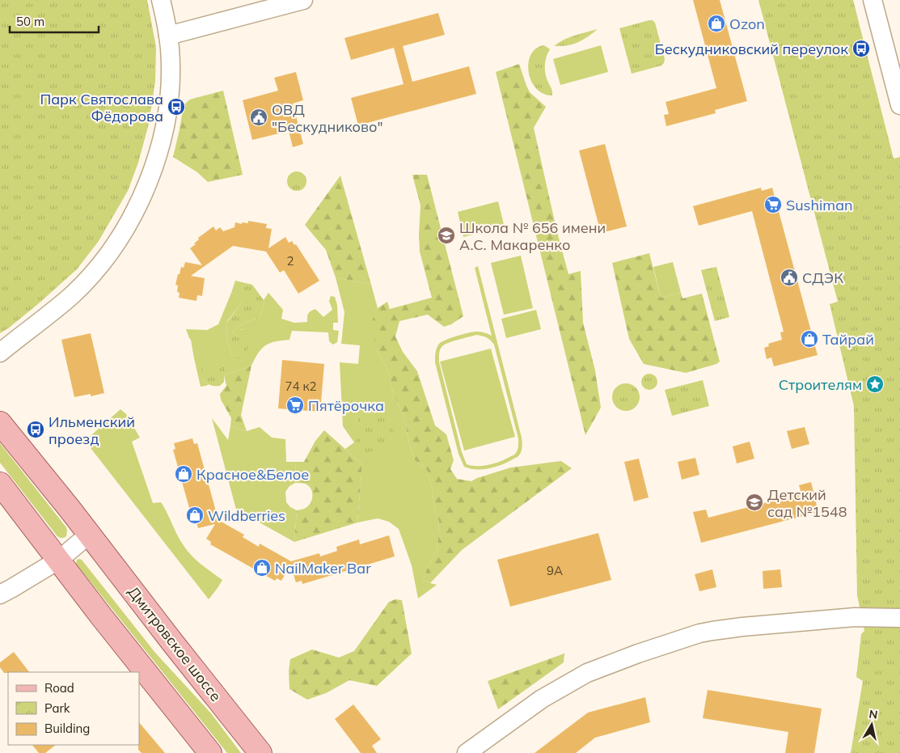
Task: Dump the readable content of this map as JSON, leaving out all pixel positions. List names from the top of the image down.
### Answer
{
  "streets": {
    "main road": ["Дмитровское шоссе"]
  },
  "places": {
    "shop": [
      "Ozon",
      "Тайрай",
      "Красное&Белое",
      "Wildberries",
      "NailMaker Bar"
    ],
    "bus stop": ["Бескудниковский переулок", "Парк Святослава Фёдорова", "Ильменский проезд"],
    "public building": ["ОВД \"Бескудниково\"", "СДЭК"],
    "supermarket": ["Sushiman", "Пятёрочка"],
    "school or university": ["Школа № 656 имени А.С. Макаренко", "Детский сад №1548"],
    "place": ["Строителям"]
  },
  "house_numbers": ["2", "74 к2", "9А"],
  "legend": ["Road", "Park", "Building"],
  "scale_bar": "50 m",
  "north": "top"
}
